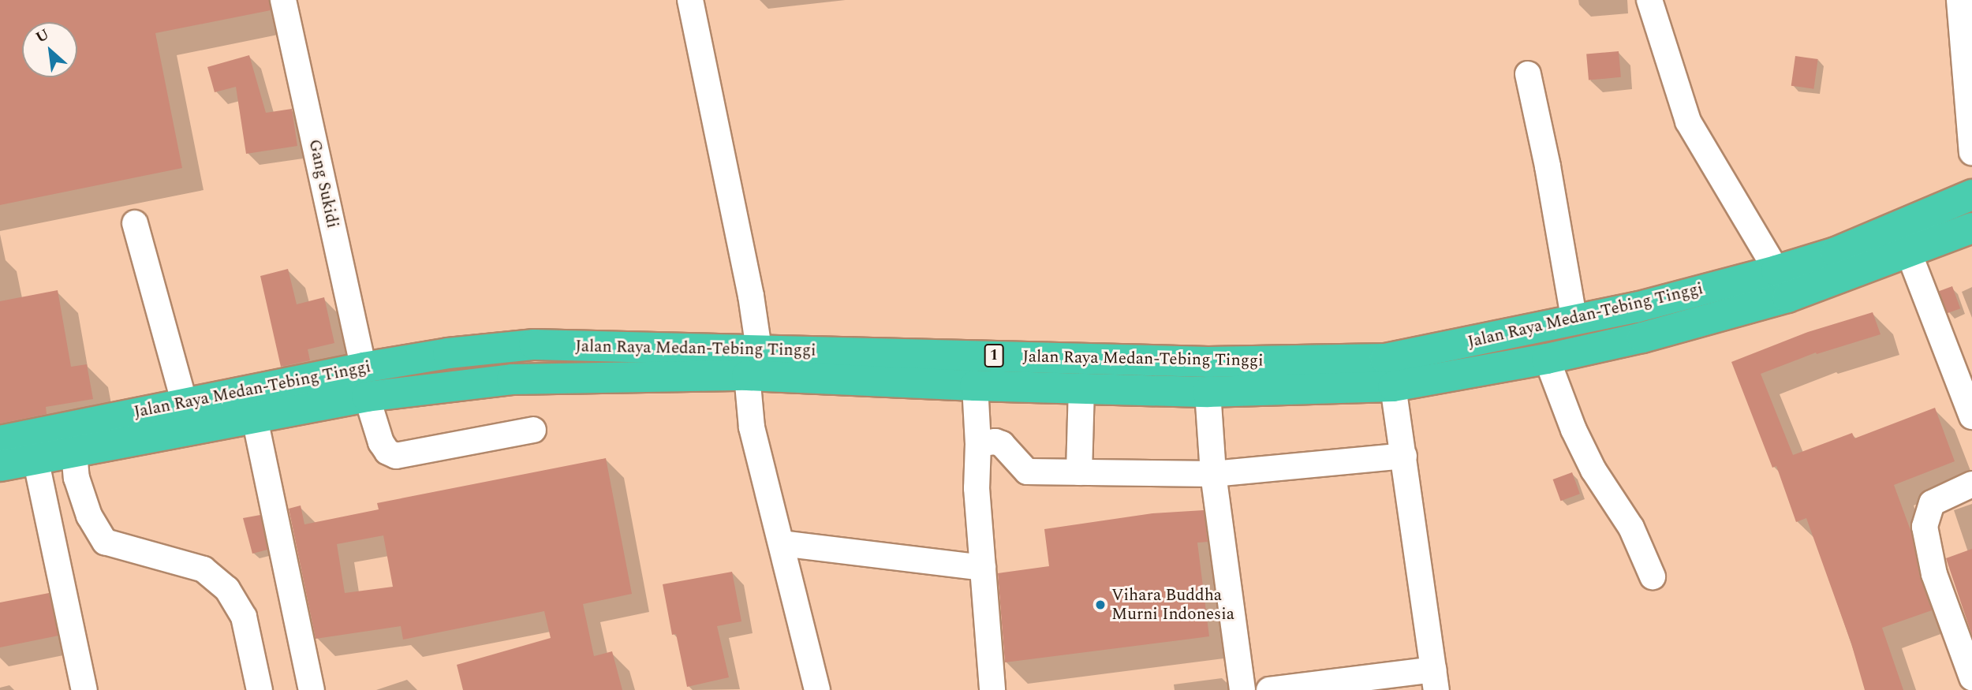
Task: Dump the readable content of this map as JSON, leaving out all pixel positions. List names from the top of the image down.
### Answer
{
  "streets": {
    "highway": ["Jalan Raya Medan-Tebing Tinggi", "1"],
    "street": ["Gang Sukidi"]
  },
  "crossings": [
    ["Gang Sukidi", "Jalan Raya Medan-Tebing Tinggi"]
  ],
  "places": ["Vihara Buddha Murni Indonesia"],
  "north": "top left"
}
